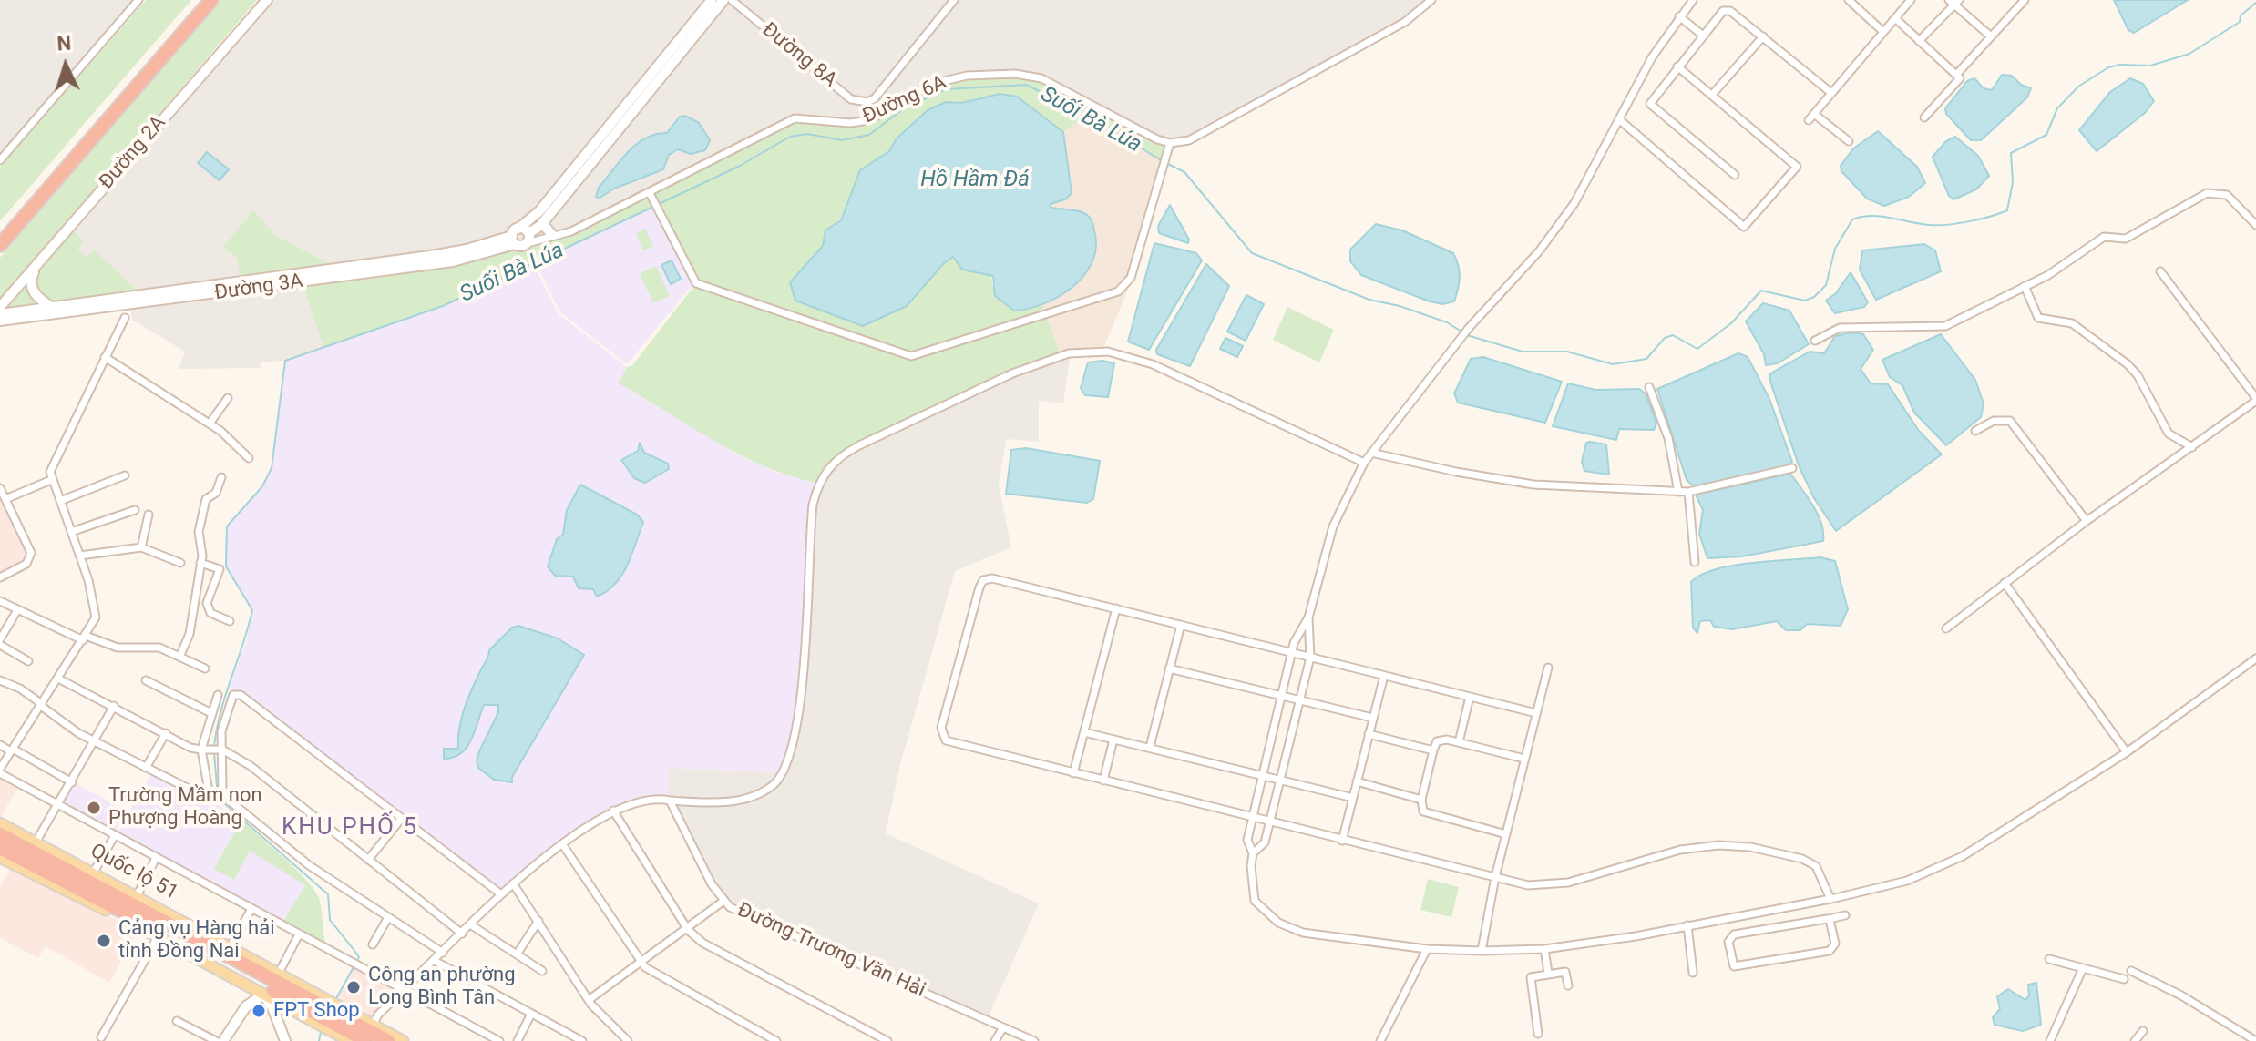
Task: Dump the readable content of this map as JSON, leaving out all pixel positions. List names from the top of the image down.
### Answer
{
  "streets": {
    "highway": ["Quốc lộ 51"],
    "street": [
      "Đường 8A",
      "Đường 6A",
      "Đường 2A",
      "Đường 3A",
      "Đường Trương Văn Hải"
    ]
  },
  "districts": ["KHU PHỐ 5"],
  "water": ["Suối Bà Lúa", "Hồ Hầm Đá"],
  "places": [
    "Trường Mầm non Phượng Hoàng",
    "Cảng vụ Hàng hải tỉnh Đồng Nai",
    "Công an phường Long Bình Tân",
    "FPT Shop"
  ],
  "north": "top"
}
